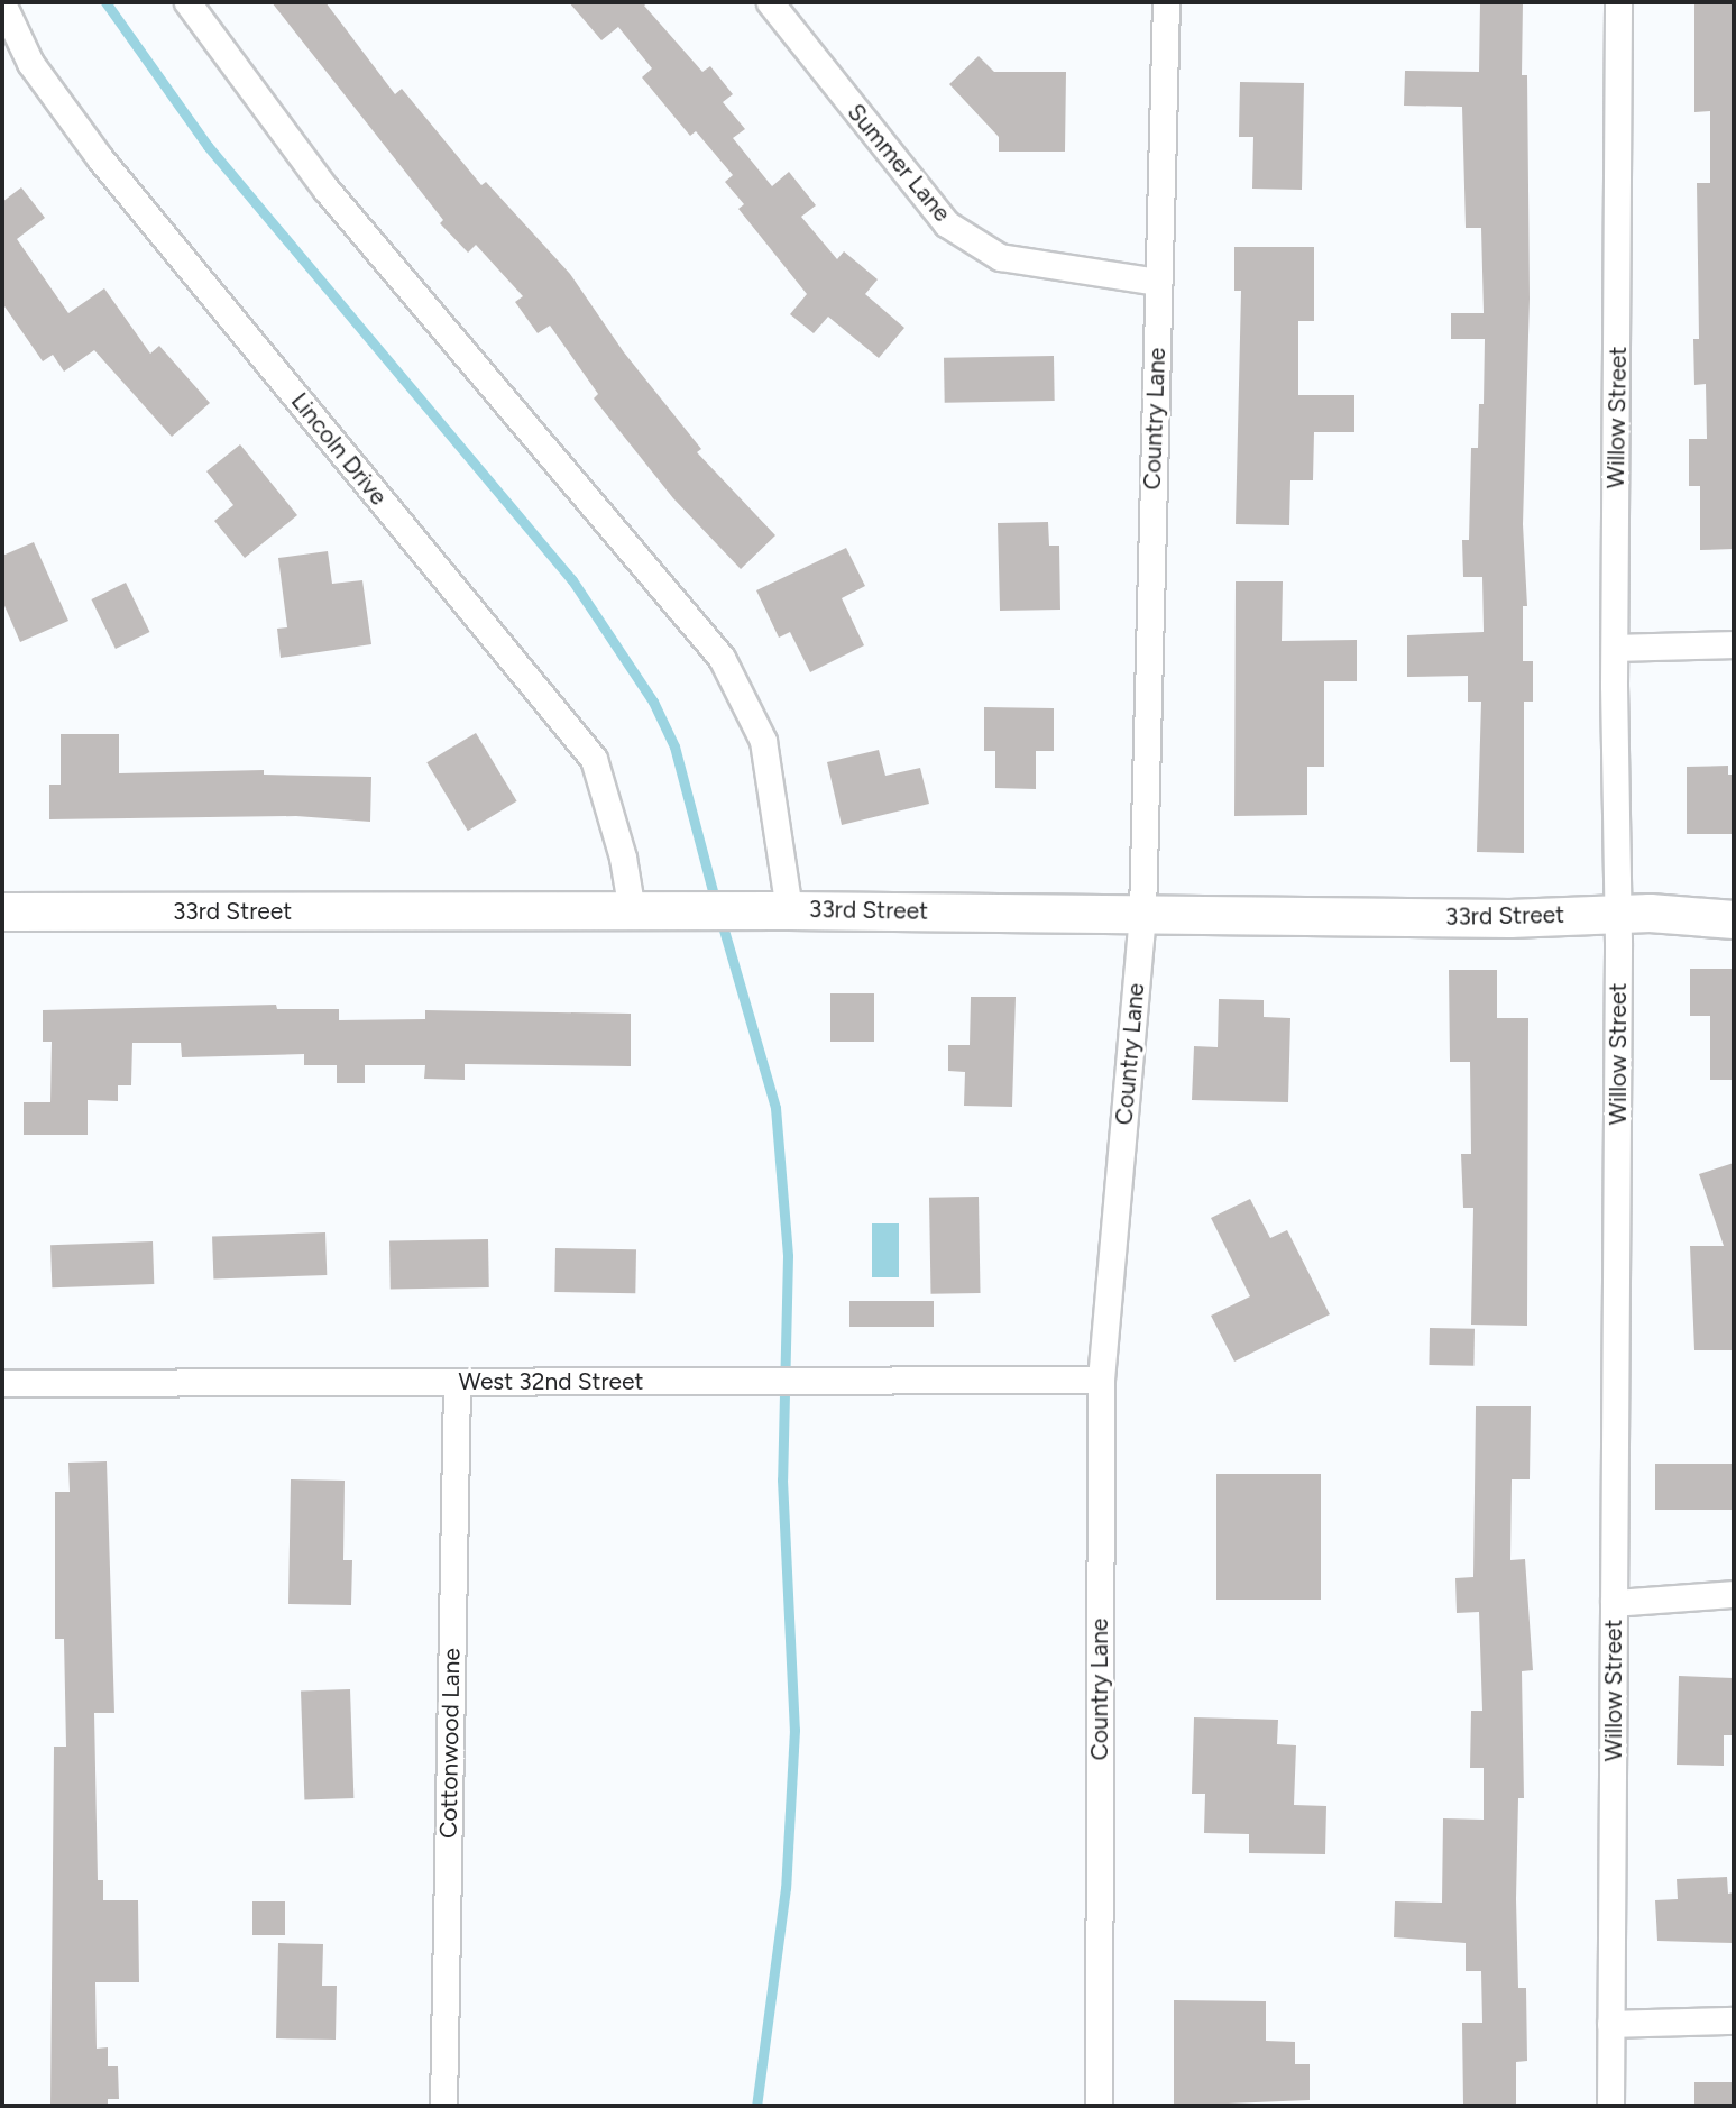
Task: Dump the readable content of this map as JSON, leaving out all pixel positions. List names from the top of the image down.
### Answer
{
  "streets": {
    "street": [
      "Summer Lane",
      "Willow Street",
      "Country Lane",
      "Lincoln Drive",
      "33rd Street",
      "West 32nd Street",
      "Cottonwood Lane"
    ]
  },
  "crossings": [
    ["Summer Lane", "Country Lane"],
    ["Willow Street", "33rd Street"],
    ["Country Lane", "33rd Street"],
    ["Country Lane", "West 32nd Street"],
    ["Lincoln Drive", "33rd Street"],
    ["West 32nd Street", "Cottonwood Lane"]
  ]
}
